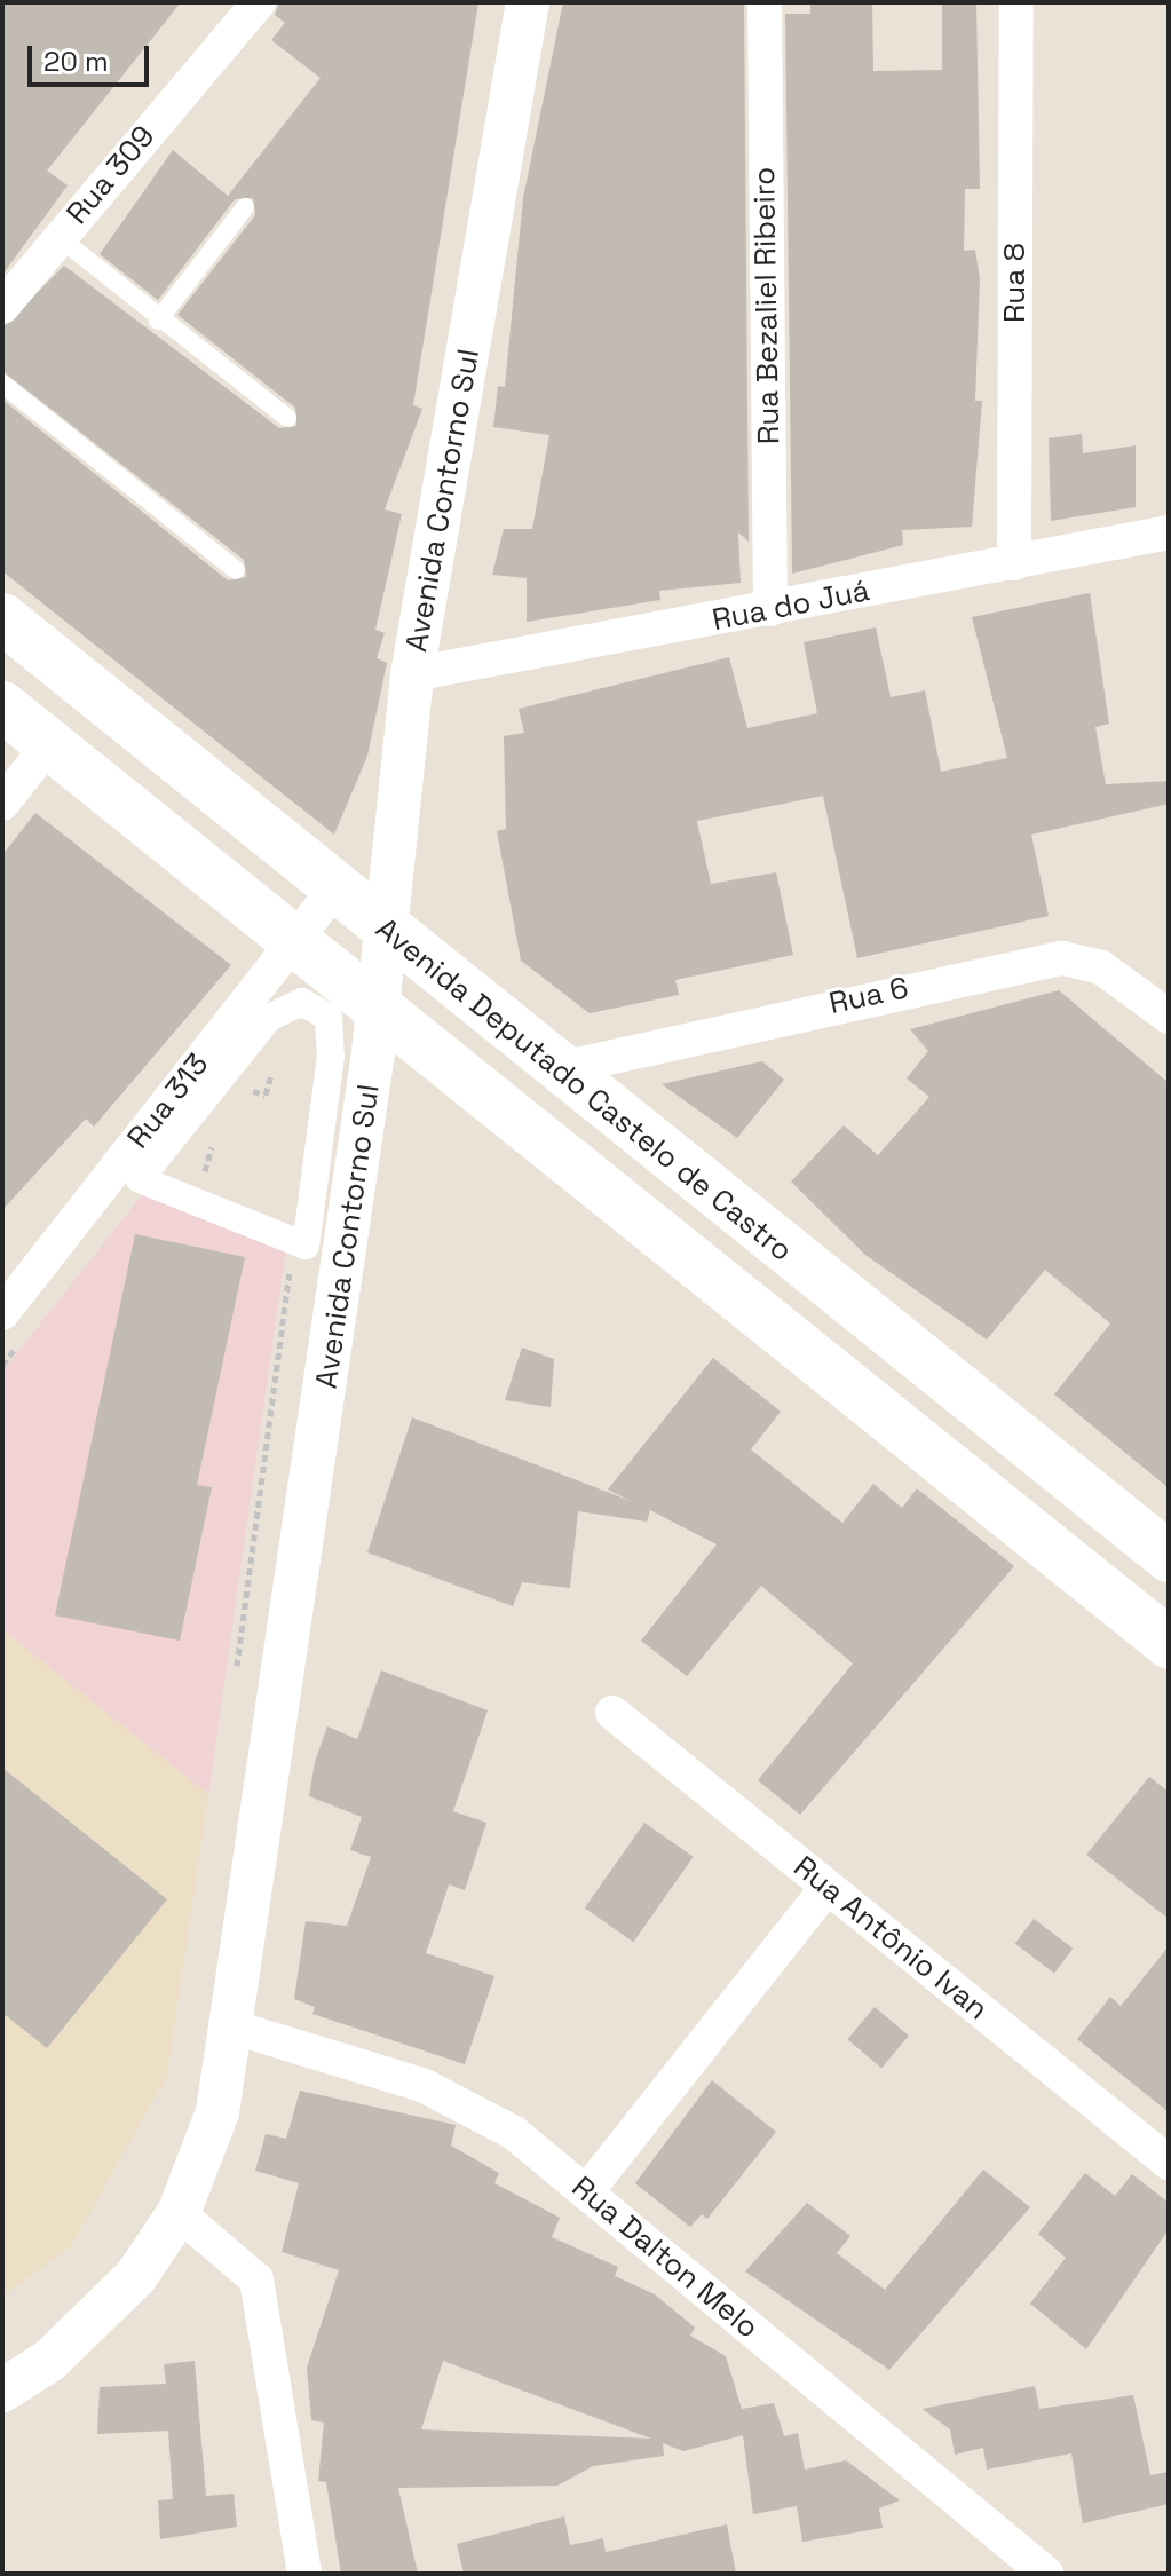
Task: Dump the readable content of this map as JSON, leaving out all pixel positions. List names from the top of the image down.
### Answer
{
  "streets": {
    "main road": ["Avenida Deputado Castelo de Castro"],
    "street": [
      "Rua 309",
      "Rua 8",
      "Rua Bezaliel Ribeiro",
      "Avenida Contorno Sul",
      "Rua do Juá",
      "Rua 6",
      "Rua 313",
      "Rua Antônio Ivan",
      "Rua Dalton Melo"
    ]
  },
  "crossings": [
    ["Rua 8", "Rua do Juá"],
    ["Rua Bezaliel Ribeiro", "Rua do Juá"],
    ["Avenida Contorno Sul", "Rua do Juá"],
    ["Avenida Contorno Sul", "Avenida Deputado Castelo de Castro"],
    ["Avenida Contorno Sul", "Rua Dalton Melo"],
    ["Rua 6", "Avenida Deputado Castelo de Castro"],
    ["Avenida Deputado Castelo de Castro", "Rua 313"]
  ],
  "scale_bar": "20 m"
}
